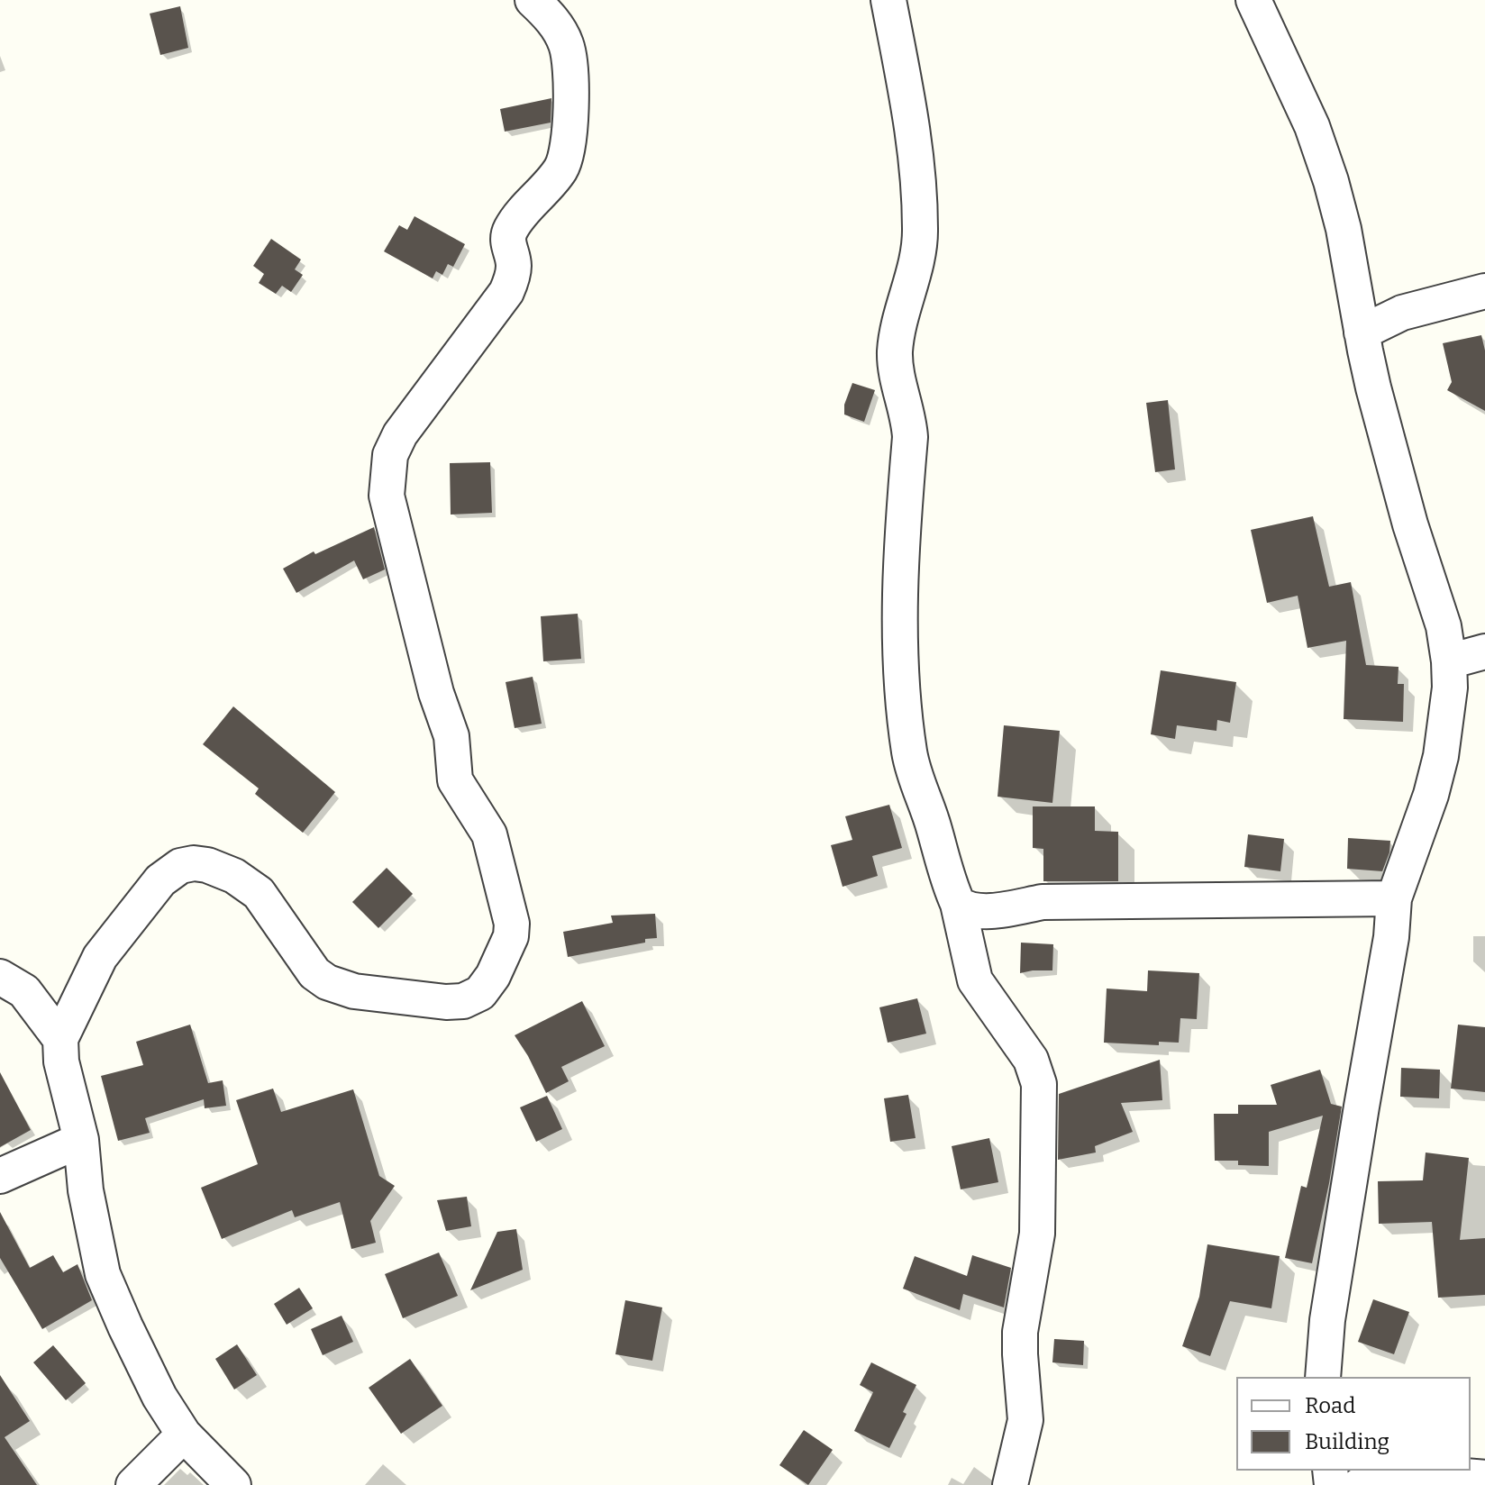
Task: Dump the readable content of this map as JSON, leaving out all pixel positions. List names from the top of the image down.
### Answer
{
  "legend": ["Road", "Building"]
}
